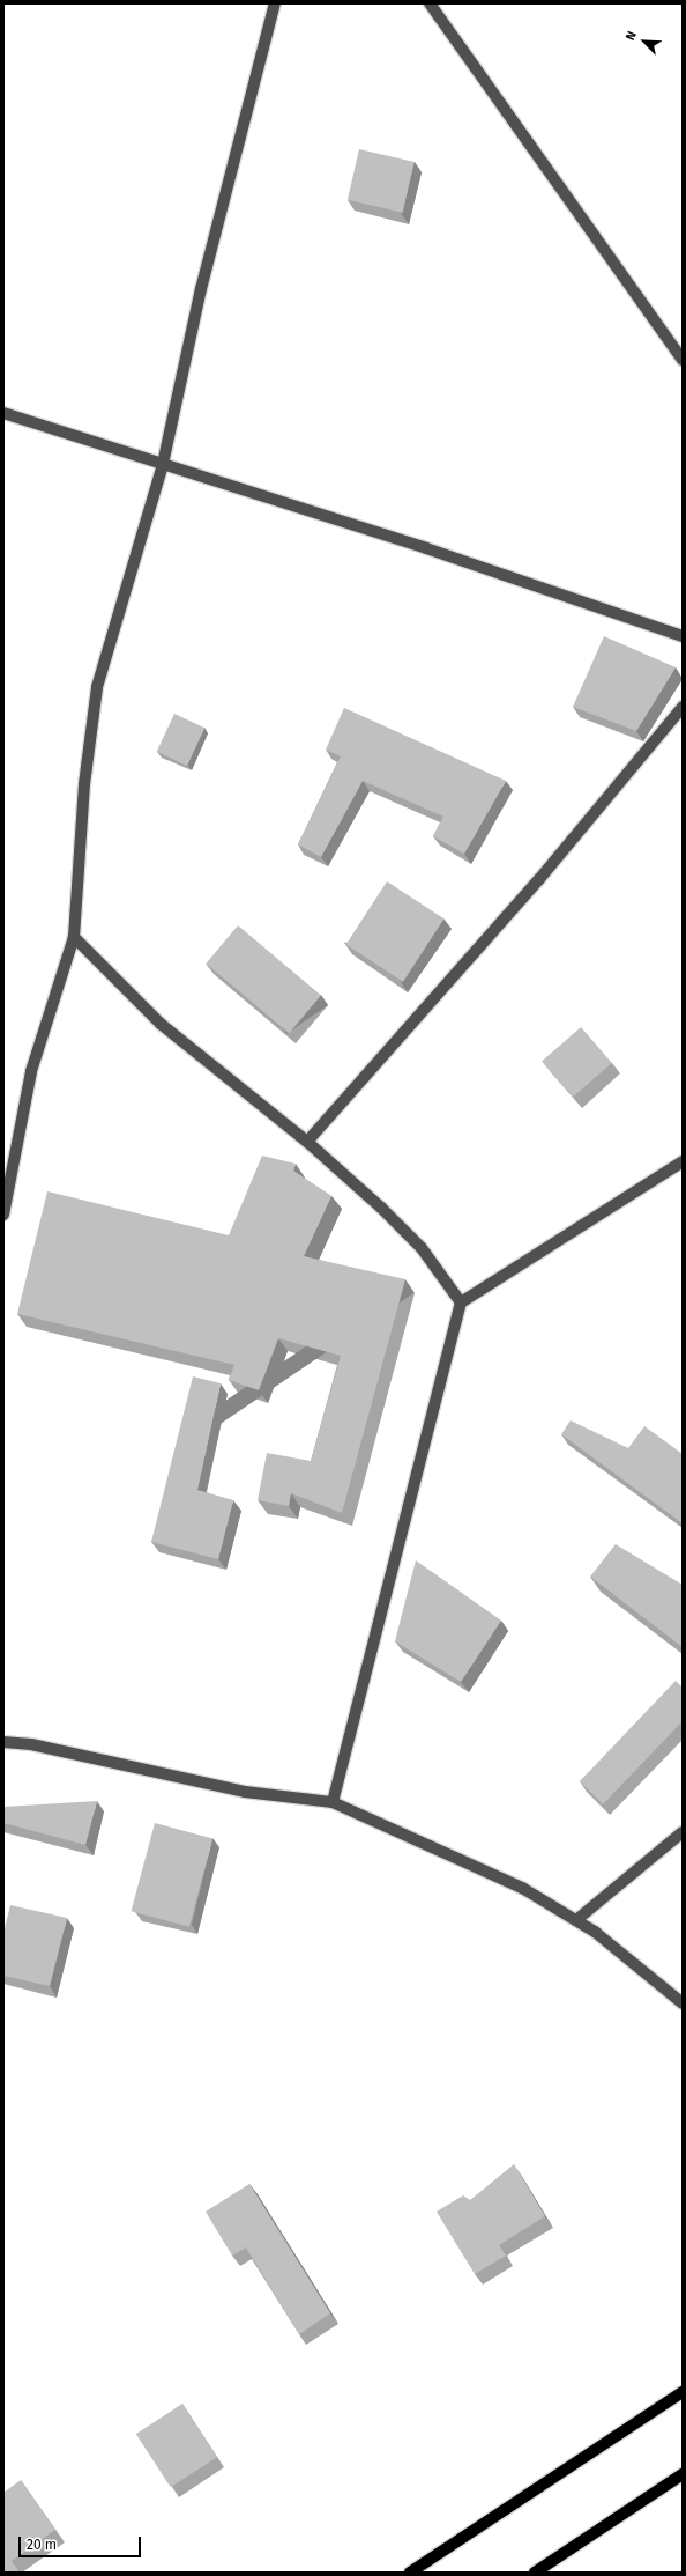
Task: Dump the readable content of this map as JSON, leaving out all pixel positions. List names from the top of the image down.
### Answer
{
  "scale_bar": "20 m",
  "north": "top left"
}
